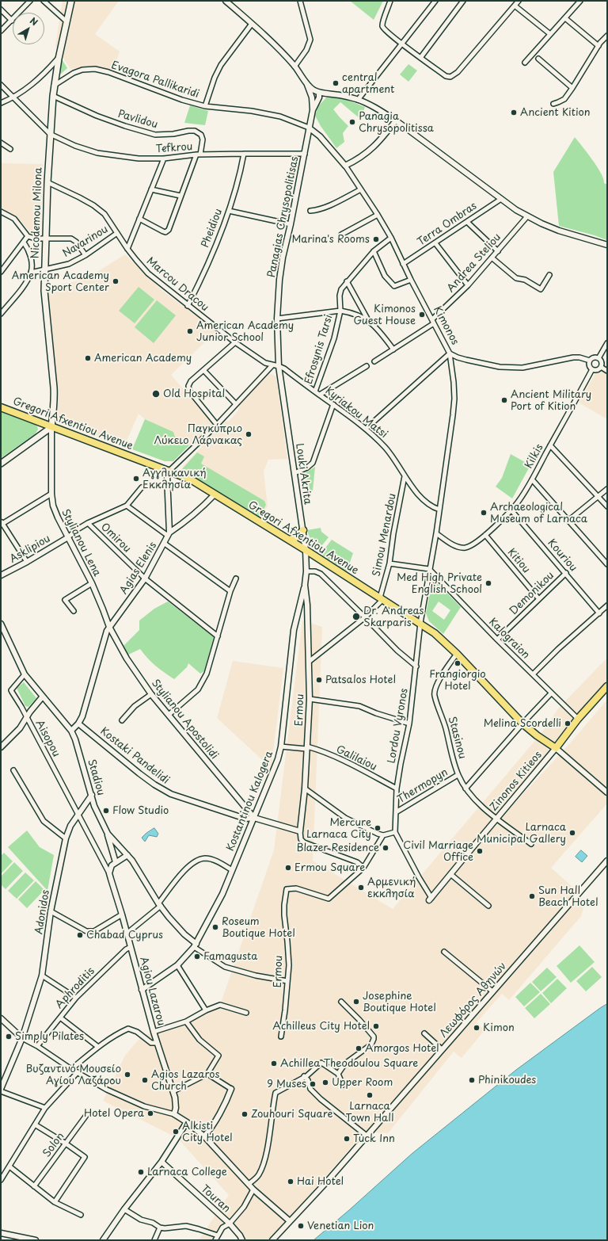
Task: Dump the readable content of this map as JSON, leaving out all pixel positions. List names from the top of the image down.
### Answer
{
  "streets": {
    "main road": ["Nicodemou Milona", "Gregori Afxentiou Avenue"],
    "street": [
      "Evagora Pallikaridi",
      "Pavlidou",
      "Tefkrou",
      "Panagias Chrysopolitisas",
      "Terra Ombras",
      "Pheidiou",
      "Navarinou",
      "Andrea Steliou",
      "Marcou Dracou",
      "Kimonos",
      "Efrosynis Tarsi",
      "Kyriakou Matsi",
      "Kilkis",
      "Louki Akrita",
      "Simou Menardou",
      "Omirou",
      "Stylianou Lena",
      "Asklipiou",
      "Kouriou",
      "Kitiou",
      "Agias Elenis",
      "Demonikou",
      "Kalograion",
      "Ermou",
      "Stylianou Apostolidi",
      "Lordou Vyronos",
      "Stasinou",
      "Aisopou",
      "Kostaki Pandelidi",
      "Galilaiou",
      "Stadiou",
      "Zinonos Kitieos",
      "Thermopyn",
      "Kostantinou Kalogera",
      "Adonidos",
      "Aphroditis",
      "Agiou Lazarou",
      "Λεωφόρος Αθηνών",
      "Solon",
      "Touran"
    ]
  },
  "crossings": [
    ["Evagora Pallikaridi", "Nicodemou Milona"],
    ["Evagora Pallikaridi", "Panagias Chrysopolitisas"],
    ["Evagora Pallikaridi", "Kimonos"],
    ["Pavlidou", "Tefkrou"],
    ["Pavlidou", "Nicodemou Milona"],
    ["Tefkrou", "Nicodemou Milona"],
    ["Tefkrou", "Panagias Chrysopolitisas"],
    ["Tefkrou", "Pheidiou"],
    ["Nicodemou Milona", "Navarinou"],
    ["Nicodemou Milona", "Marcou Dracou"],
    ["Nicodemou Milona", "Gregori Afxentiou Avenue"],
    ["Nicodemou Milona", "Stylianou Lena"],
    ["Panagias Chrysopolitisas", "Marcou Dracou"],
    ["Panagias Chrysopolitisas", "Kimonos"],
    ["Panagias Chrysopolitisas", "Kyriakou Matsi"],
    ["Panagias Chrysopolitisas", "Louki Akrita"],
    ["Terra Ombras", "Kimonos"],
    ["Pheidiou", "Marcou Dracou"],
    ["Navarinou", "Marcou Dracou"],
    ["Andrea Steliou", "Kimonos"],
    ["Marcou Dracou", "Kyriakou Matsi"],
    ["Marcou Dracou", "Louki Akrita"],
    ["Kimonos", "Efrosynis Tarsi"],
    ["Kimonos", "Kyriakou Matsi"],
    ["Kimonos", "Gregori Afxentiou Avenue"],
    ["Kimonos", "Kilkis"],
    ["Kimonos", "Kalograion"],
    ["Kimonos", "Lordou Vyronos"],
    ["Efrosynis Tarsi", "Kyriakou Matsi"],
    ["Kyriakou Matsi", "Louki Akrita"],
    ["Kyriakou Matsi", "Simou Menardou"],
    ["Gregori Afxentiou Avenue", "Louki Akrita"],
    ["Gregori Afxentiou Avenue", "Simou Menardou"],
    ["Gregori Afxentiou Avenue", "Stylianou Lena"],
    ["Gregori Afxentiou Avenue", "Agias Elenis"],
    ["Gregori Afxentiou Avenue", "Lordou Vyronos"],
    ["Gregori Afxentiou Avenue", "Stasinou"],
    ["Gregori Afxentiou Avenue", "Zinonos Kitieos"],
    ["Kilkis", "Kouriou"],
    ["Kilkis", "Kitiou"],
    ["Louki Akrita", "Ermou"],
    ["Louki Akrita", "Kostantinou Kalogera"],
    ["Omirou", "Agias Elenis"],
    ["Stylianou Lena", "Asklipiou"],
    ["Stylianou Lena", "Agias Elenis"],
    ["Stylianou Lena", "Stylianou Apostolidi"],
    ["Kouriou", "Demonikou"],
    ["Kitiou", "Demonikou"],
    ["Agias Elenis", "Stylianou Apostolidi"],
    ["Agias Elenis", "Kostaki Pandelidi"],
    ["Demonikou", "Kalograion"],
    ["Ermou", "Kostaki Pandelidi"],
    ["Ermou", "Galilaiou"],
    ["Ermou", "Stadiou"],
    ["Ermou", "Kostantinou Kalogera"],
    ["Stylianou Apostolidi", "Kostaki Pandelidi"],
    ["Stylianou Apostolidi", "Kostantinou Kalogera"],
    ["Lordou Vyronos", "Galilaiou"],
    ["Lordou Vyronos", "Thermopyn"],
    ["Stasinou", "Zinonos Kitieos"],
    ["Stasinou", "Thermopyn"],
    ["Aisopou", "Stadiou"],
    ["Aisopou", "Adonidos"],
    ["Aisopou", "Agiou Lazarou"],
    ["Kostaki Pandelidi", "Kostantinou Kalogera"],
    ["Galilaiou", "Kostantinou Kalogera"],
    ["Stadiou", "Kostantinou Kalogera"],
    ["Stadiou", "Adonidos"],
    ["Kostantinou Kalogera", "Agiou Lazarou"],
    ["Adonidos", "Agiou Lazarou"],
    ["Aphroditis", "Agiou Lazarou"]
  ],
  "places": [
    "central apartment",
    "Ancient Kition",
    "Panagia Chrysopolitissa",
    "Marina's Rooms",
    "American Academy Sport Center",
    "Kimonos Guest House",
    "American Academy Junior School",
    "American Academy",
    "Old Hospital",
    "Ancient Military Port of Kition",
    "Παγκύπριο Λύκειο Λάρνακας",
    "Αγγλικανική Εκκλησία",
    "Archaeological Museum of Larnaca",
    "Med High Private English School",
    "Dr. Andreas Skarparis",
    "Frangiorgio Hotel",
    "Patsalos Hotel",
    "Melina Scordelli",
    "Flow Studio",
    "Mercure Larnaca City",
    "Larnaca Municipal Gallery",
    "Blazer Residence",
    "Civil Marriage Office",
    "Ermou Square",
    "Αρμενική εκκλησία",
    "Sun Hall Beach Hotel",
    "Roseum Boutique Hotel",
    "Chabad Cyprus",
    "Famagusta",
    "Josephine Boutique Hotel",
    "Achilleus City Hotel",
    "Kimon",
    "Simply Pilates",
    "Amorgos Hotel",
    "Achillea Theodoulou Square",
    "Βυζαντινό Μουσείο Αγίου Λαζάρου",
    "Agios Lazaros Church",
    "Phinikoudes",
    "Upper Room",
    "9 Muses",
    "Larnaca Town Hall",
    "Hotel Opera",
    "Zouhouri Square",
    "Alkisti City Hotel",
    "Tuck Inn",
    "Larnaca College",
    "Hai Hotel",
    "Venetian Lion"
  ],
  "north": "top right"
}
